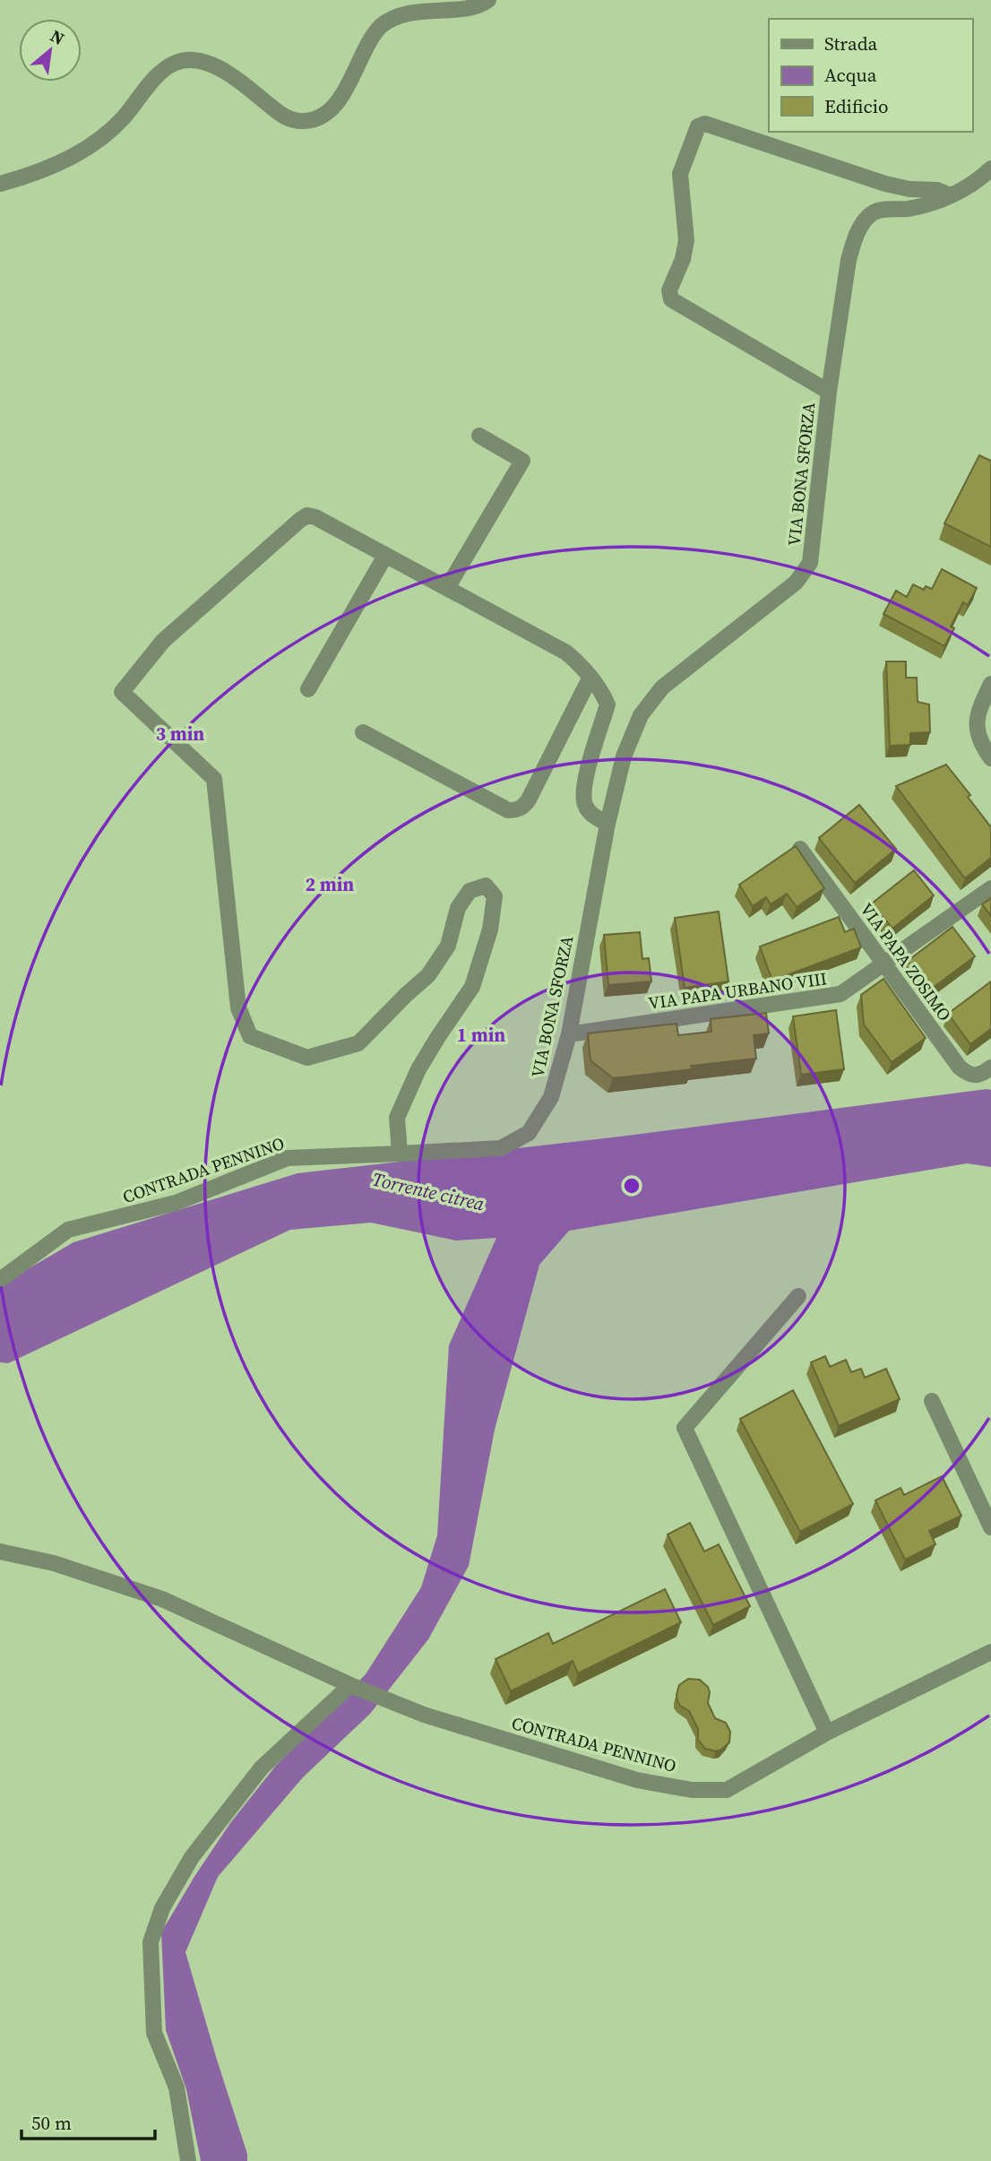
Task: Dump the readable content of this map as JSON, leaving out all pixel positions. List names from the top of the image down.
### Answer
{
  "streets": {
    "street": [
      "VIA BONA SFORZA",
      "VIA PAPA ZOSIMO",
      "VIA PAPA URBANO VIII",
      "CONTRADA PENNINO"
    ]
  },
  "crossings": [
    ["VIA BONA SFORZA", "VIA PAPA URBANO VIII"],
    ["VIA BONA SFORZA", "CONTRADA PENNINO"],
    ["VIA PAPA ZOSIMO", "VIA PAPA URBANO VIII"]
  ],
  "water": ["Torrente citrea"],
  "legend": ["Strada", "Acqua", "Edificio"],
  "scale_bar": "50 m",
  "north": "top right",
  "rings": ["3 min", "2 min", "1 min"]
}
